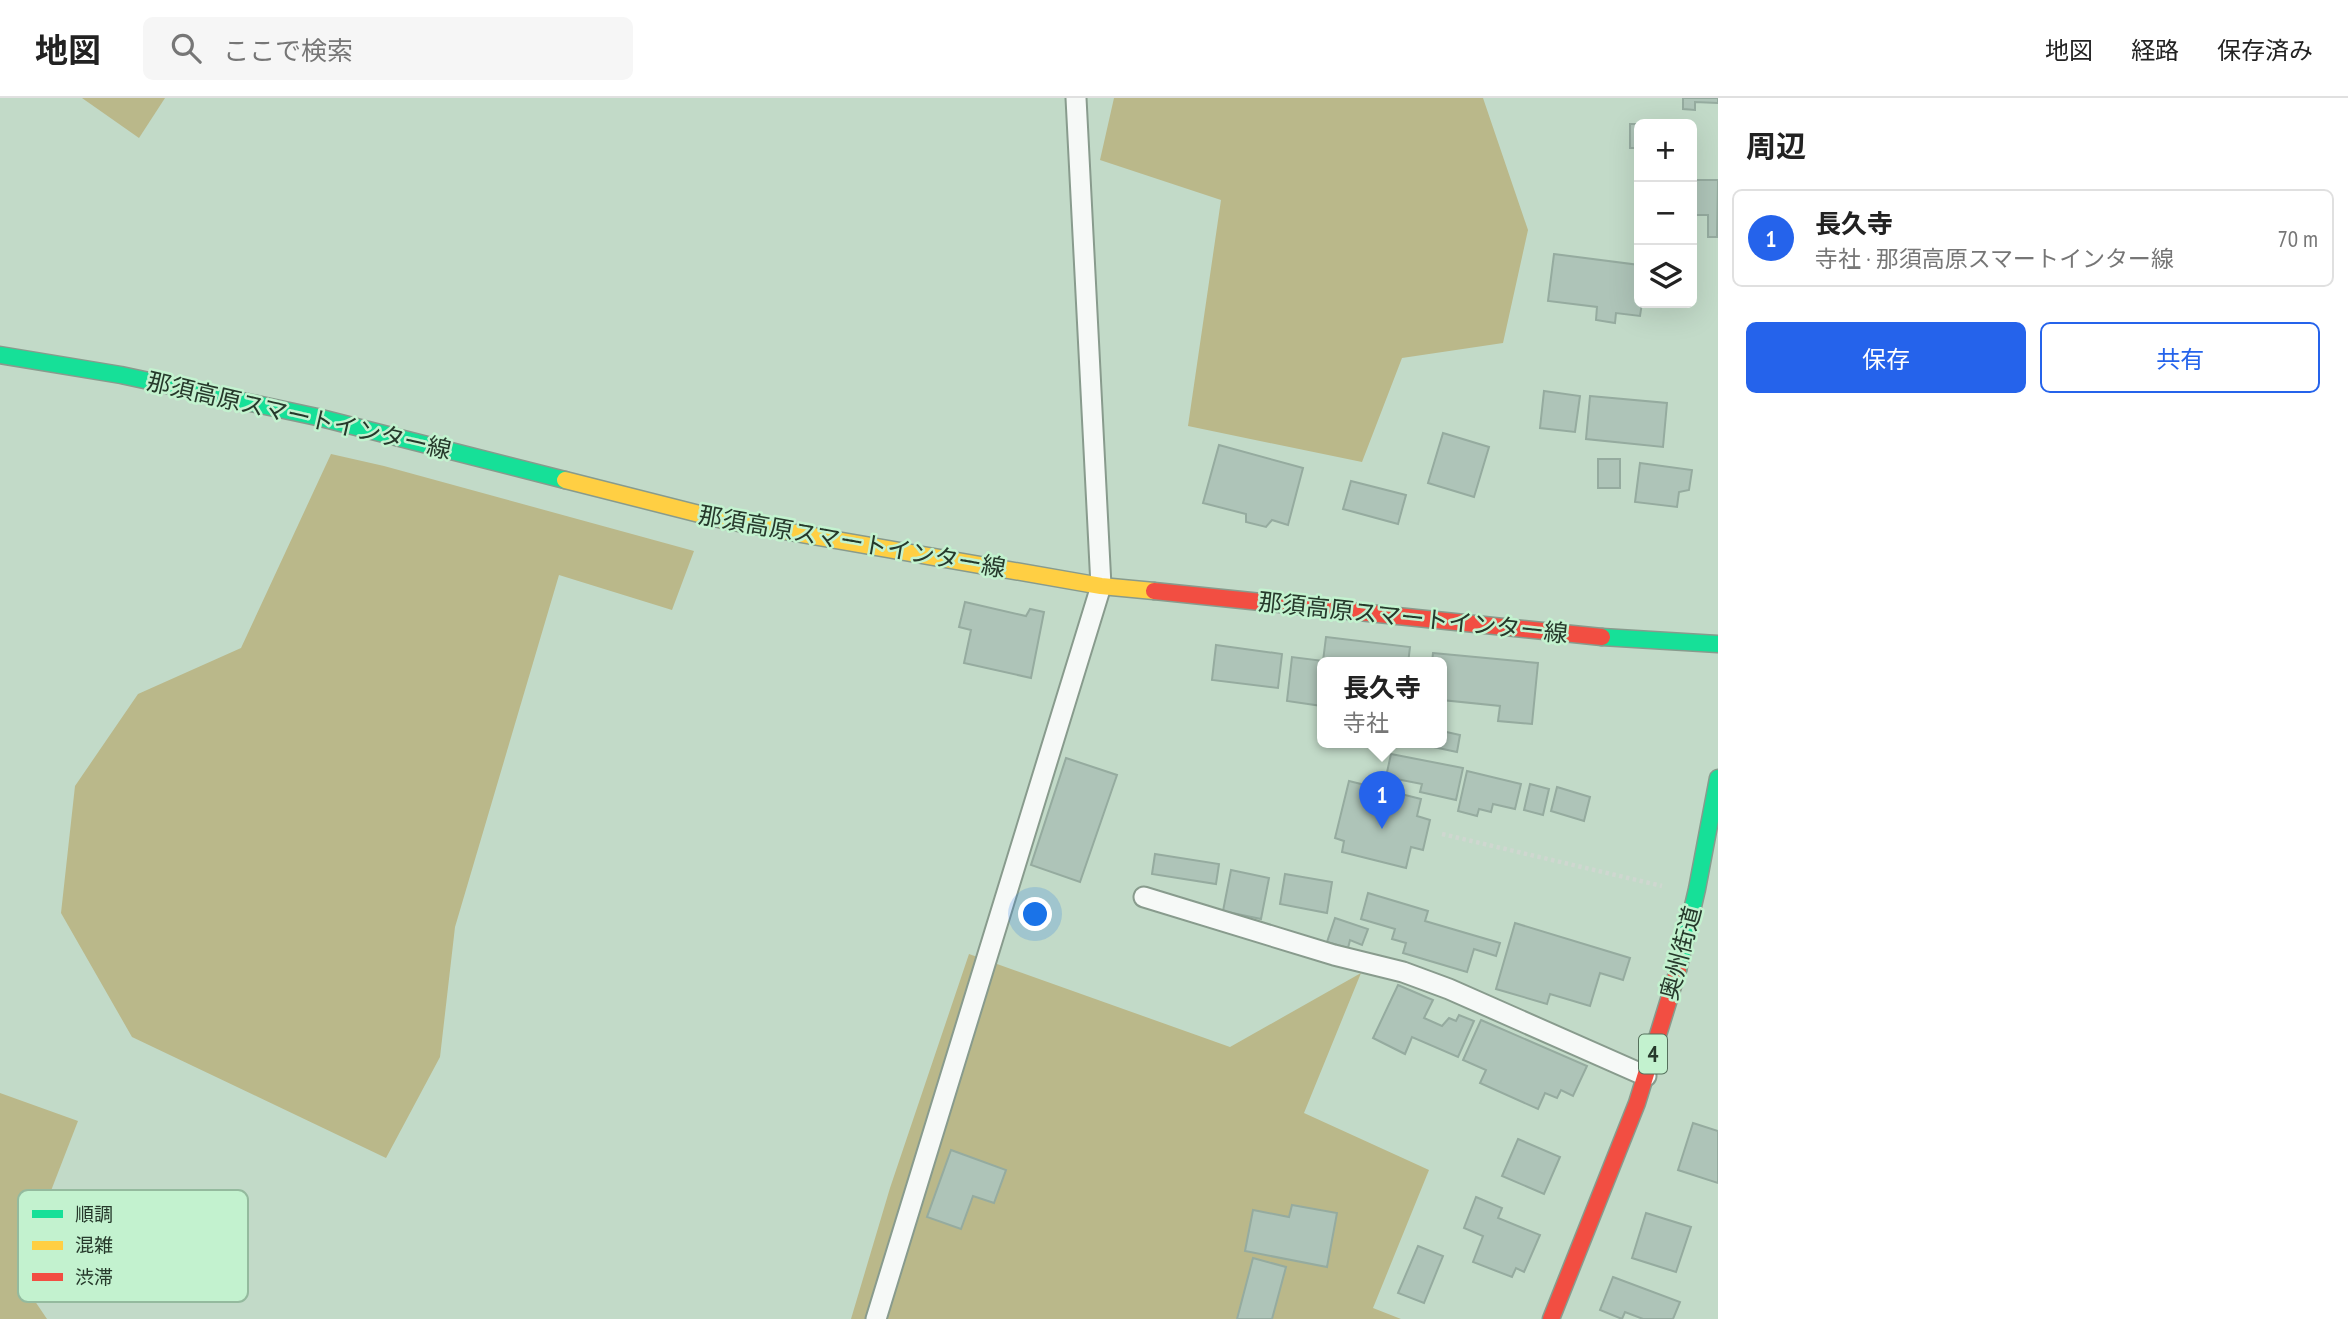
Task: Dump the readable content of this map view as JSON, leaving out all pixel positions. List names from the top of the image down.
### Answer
{
  "streets": {
    "main road": ["那須高原スマートインター線", "奥州街道", "4"]
  },
  "legend": ["順調", "混雑", "渋滞"],
  "page": {
    "header": "地図",
    "search": "ここで検索",
    "nav": ["地図", "経路", "保存済み"],
    "heading": "周辺",
    "map_buttons": ["+", "−"],
    "list": [
      {
        "mark": "1",
        "name": "長久寺",
        "note": "寺社 · 那須高原スマートインター線",
        "value": "70 m"
      }
    ],
    "buttons": ["保存", "共有"],
    "popup": ["長久寺", "寺社"],
    "pins": "1"
  }
}
